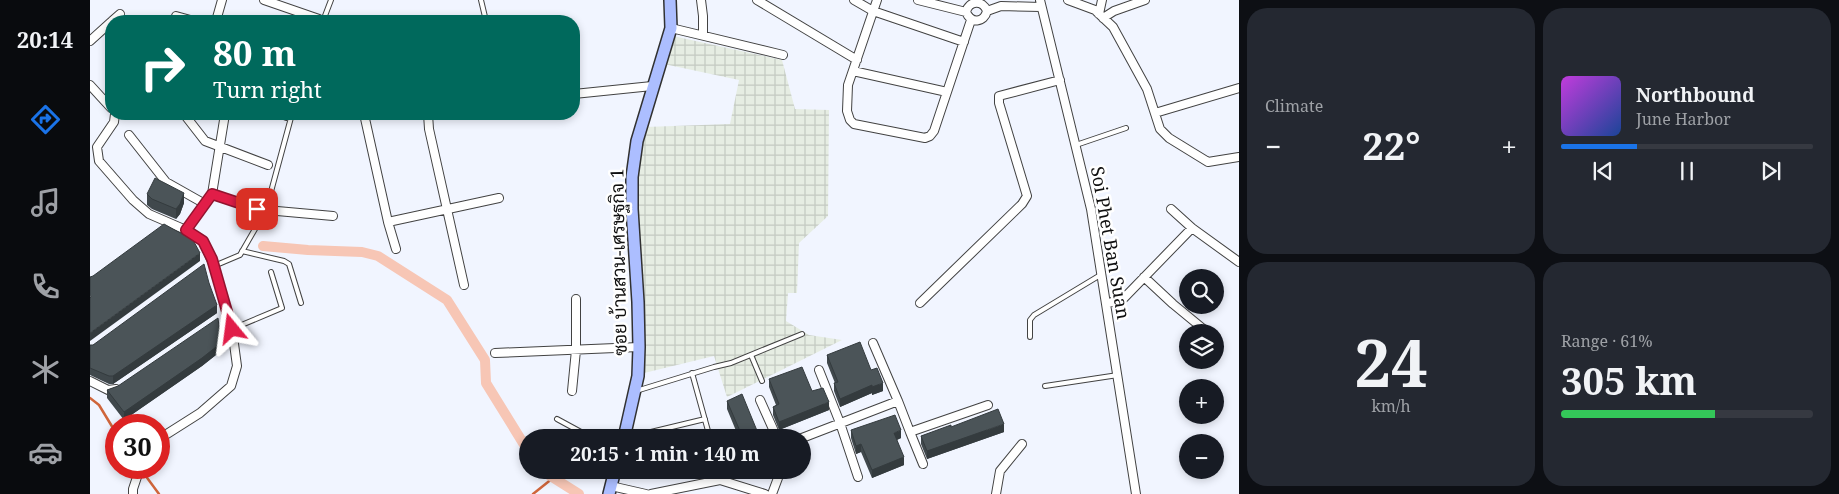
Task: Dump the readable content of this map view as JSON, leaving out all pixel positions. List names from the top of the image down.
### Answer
{
  "streets": {
    "street": ["Soi Phet Ban Suan", "ซอย บ้านสวน-เศรษฐกิจ 1"]
  },
  "page": {
    "tabs": "20:14",
    "tile": [
      "Climate",
      ["24", "km/h"],
      ["Range · 61%", "305 km"]
    ],
    "turn": ["80 m", "Turn right"],
    "song": ["Northbound", "June Harbor"],
    "heat": ["−", "22°", "+"],
    "map_buttons": ["+", "−"],
    "limit": "30",
    "trip": "20:15 · 1 min · 140 m"
  }
}
